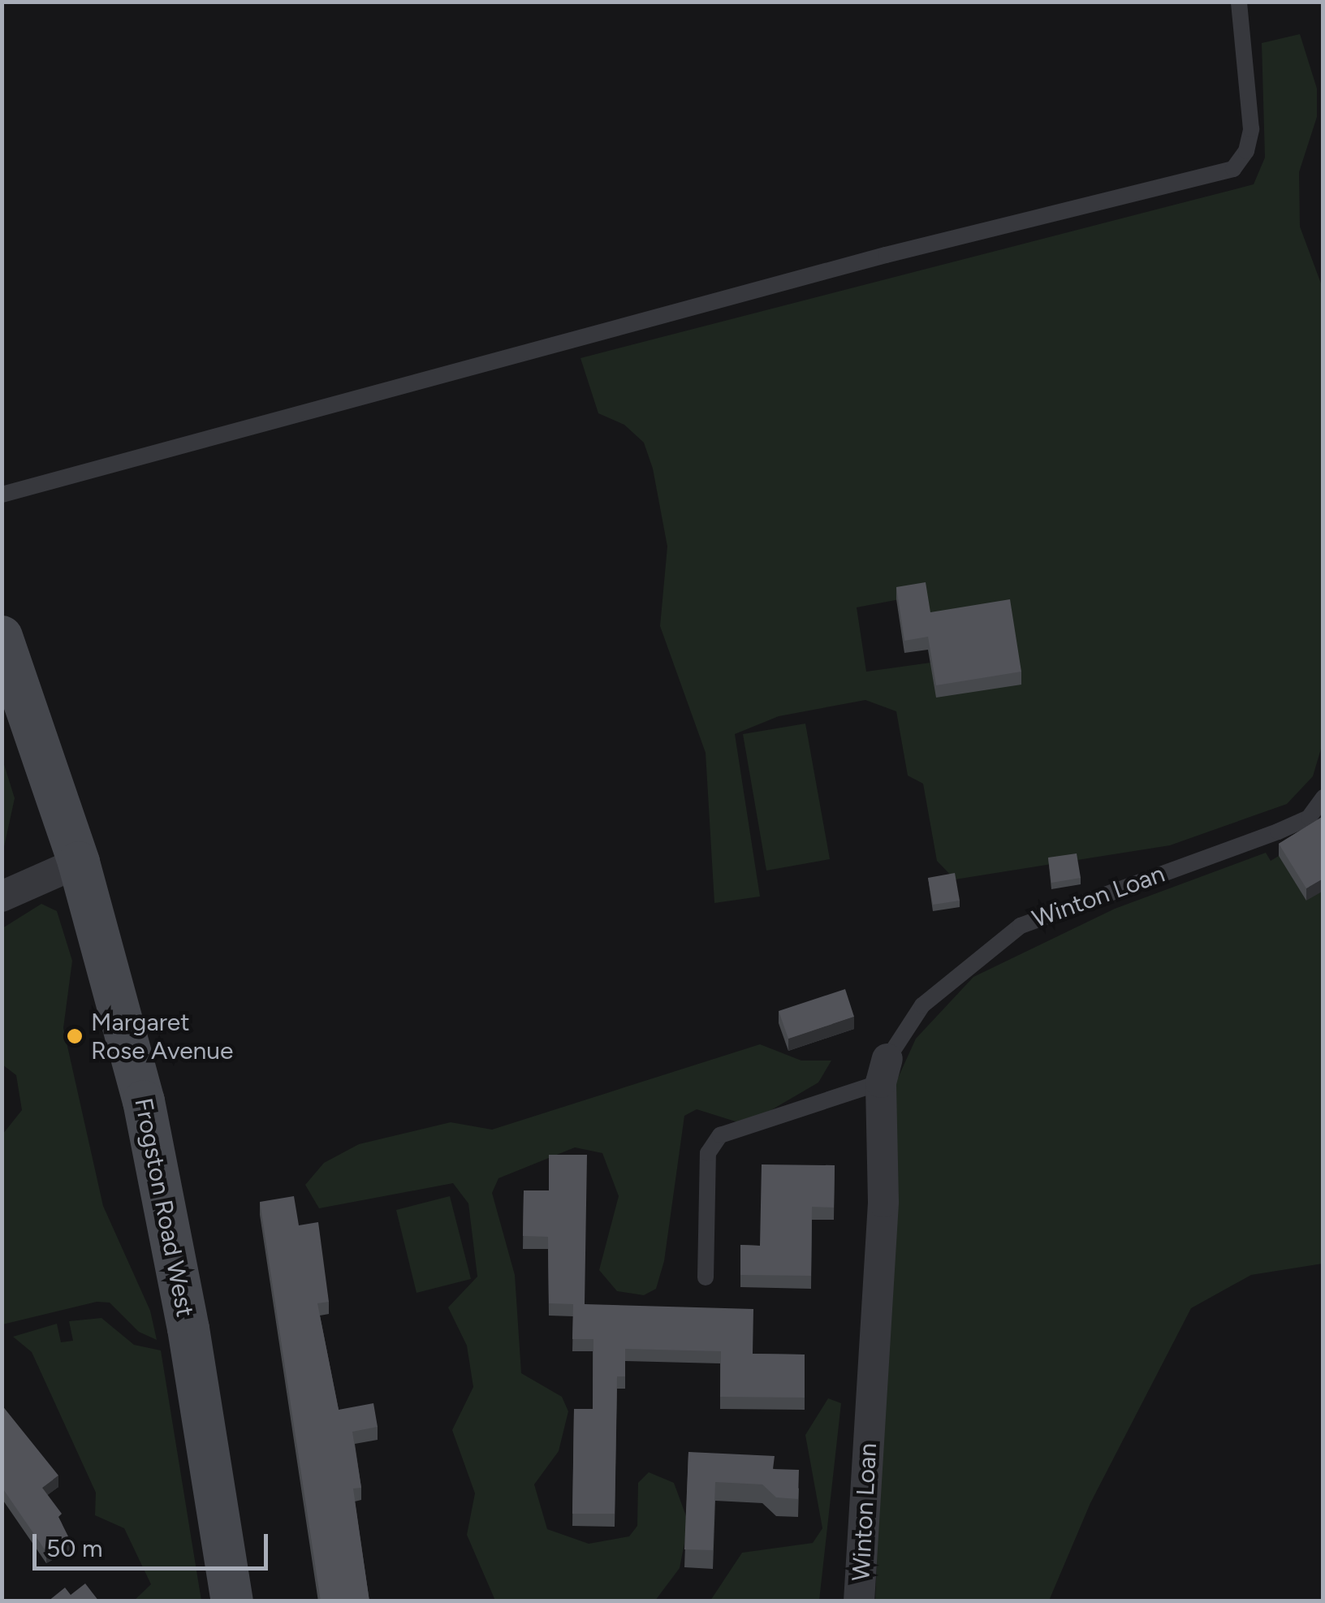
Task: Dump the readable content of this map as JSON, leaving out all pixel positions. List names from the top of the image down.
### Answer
{
  "streets": {
    "main road": ["Frogston Road West"],
    "street": ["Winton Loan"]
  },
  "places": ["Margaret Rose Avenue"],
  "scale_bar": "50 m"
}
